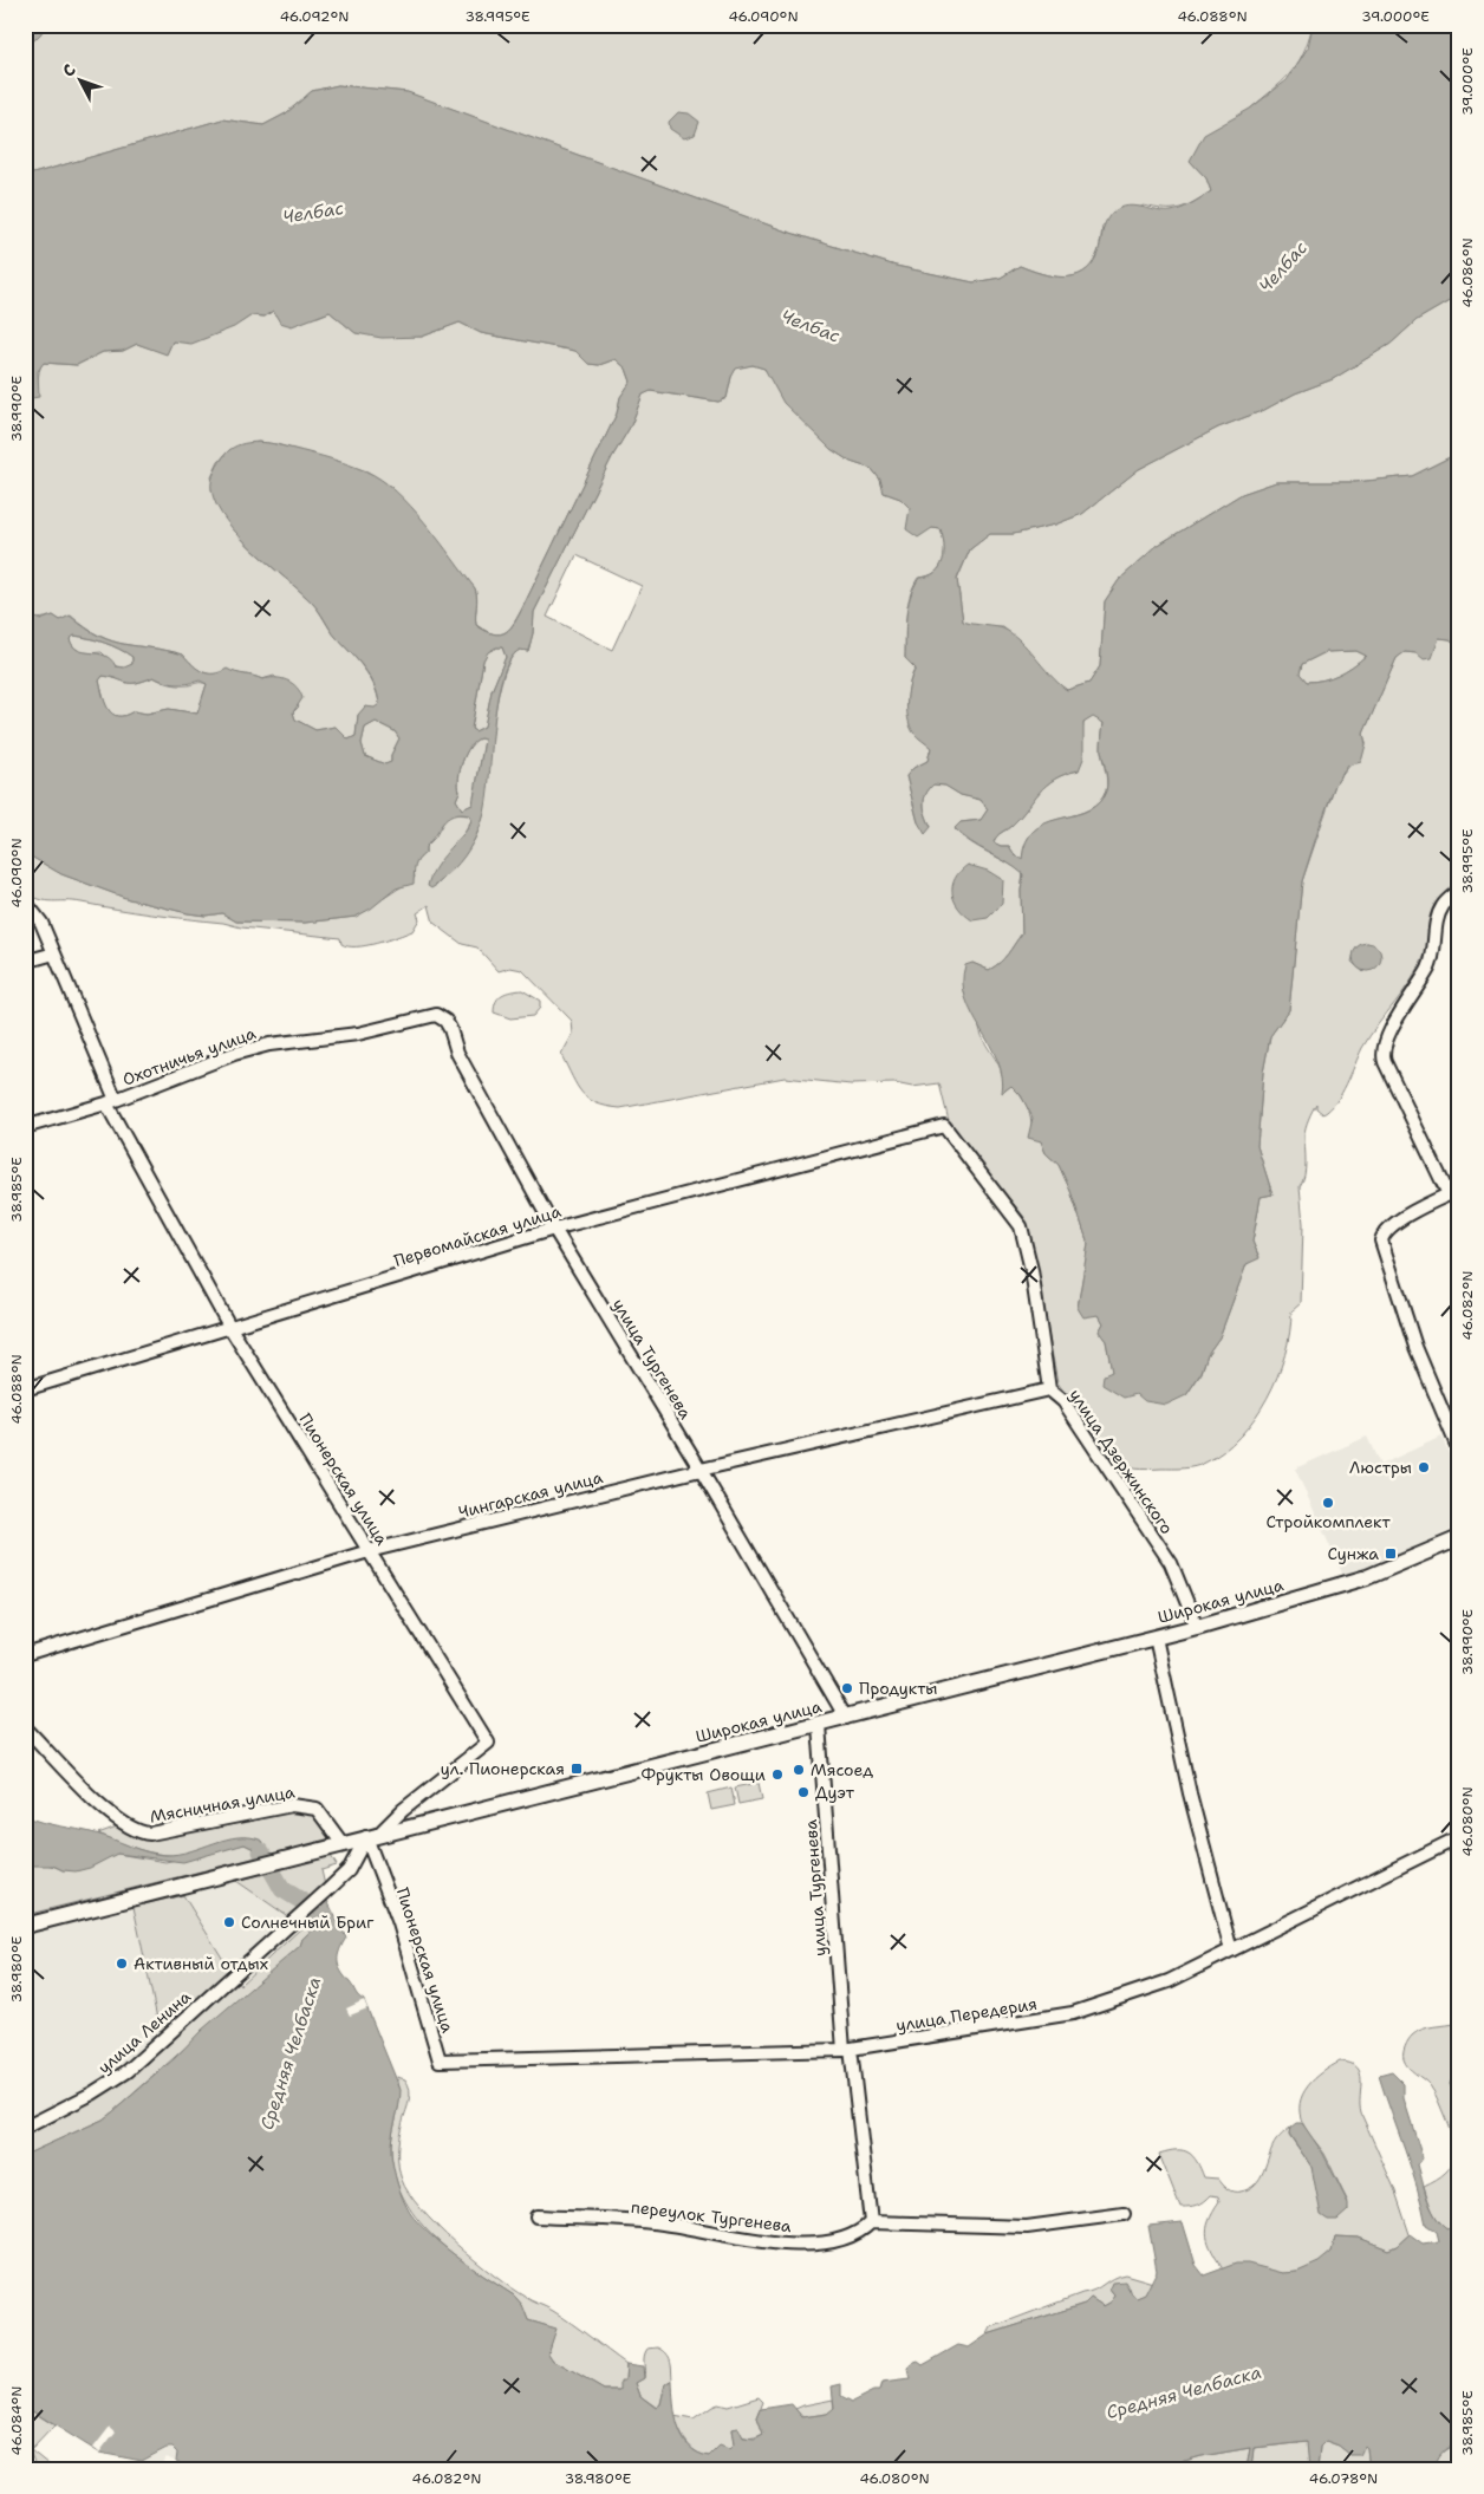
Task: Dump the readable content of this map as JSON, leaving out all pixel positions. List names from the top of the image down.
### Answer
{
  "streets": {
    "street": [
      "Охотничья улица",
      "Первомайская улица",
      "улица Тургенева",
      "улица Дзержинского",
      "Пионерская улица",
      "Чингарская улица",
      "Широкая улица",
      "Мясничная улица",
      "улица Передерия",
      "улица Ленина",
      "переулок Тургенева"
    ]
  },
  "crossings": [
    ["Охотничья улица", "улица Тургенева"],
    ["Охотничья улица", "Пионерская улица"],
    ["Первомайская улица", "улица Тургенева"],
    ["Первомайская улица", "улица Дзержинского"],
    ["Первомайская улица", "Пионерская улица"],
    ["улица Тургенева", "Чингарская улица"],
    ["улица Тургенева", "Широкая улица"],
    ["улица Тургенева", "улица Передерия"],
    ["улица Тургенева", "переулок Тургенева"],
    ["улица Дзержинского", "Чингарская улица"],
    ["улица Дзержинского", "Широкая улица"],
    ["Пионерская улица", "Чингарская улица"],
    ["Пионерская улица", "Широкая улица"],
    ["Пионерская улица", "улица Передерия"],
    ["Пионерская улица", "улица Ленина"],
    ["Широкая улица", "Мясничная улица"],
    ["Широкая улица", "улица Ленина"]
  ],
  "water": ["Челбас", "Средняя Челбаска"],
  "places": {
    "other": [
      "Люстры",
      "Стройкомплект",
      "Продукты",
      "Мясоед",
      "Фрукты Овощи",
      "Дуэт",
      "Солнечный Бриг",
      "Активный отдых"
    ],
    "transit": ["Сунжа", "ул. Пионерская"]
  },
  "north": "top left",
  "coordinates": [
    "46.092°N",
    "38.995°E",
    "46.090°N",
    "46.088°N",
    "39.000°E",
    "46.086°N",
    "38.990°E",
    "38.985°E",
    "46.082°N",
    "46.080°N",
    "38.980°E",
    "46.084°N",
    "46.078°N"
  ]
}
